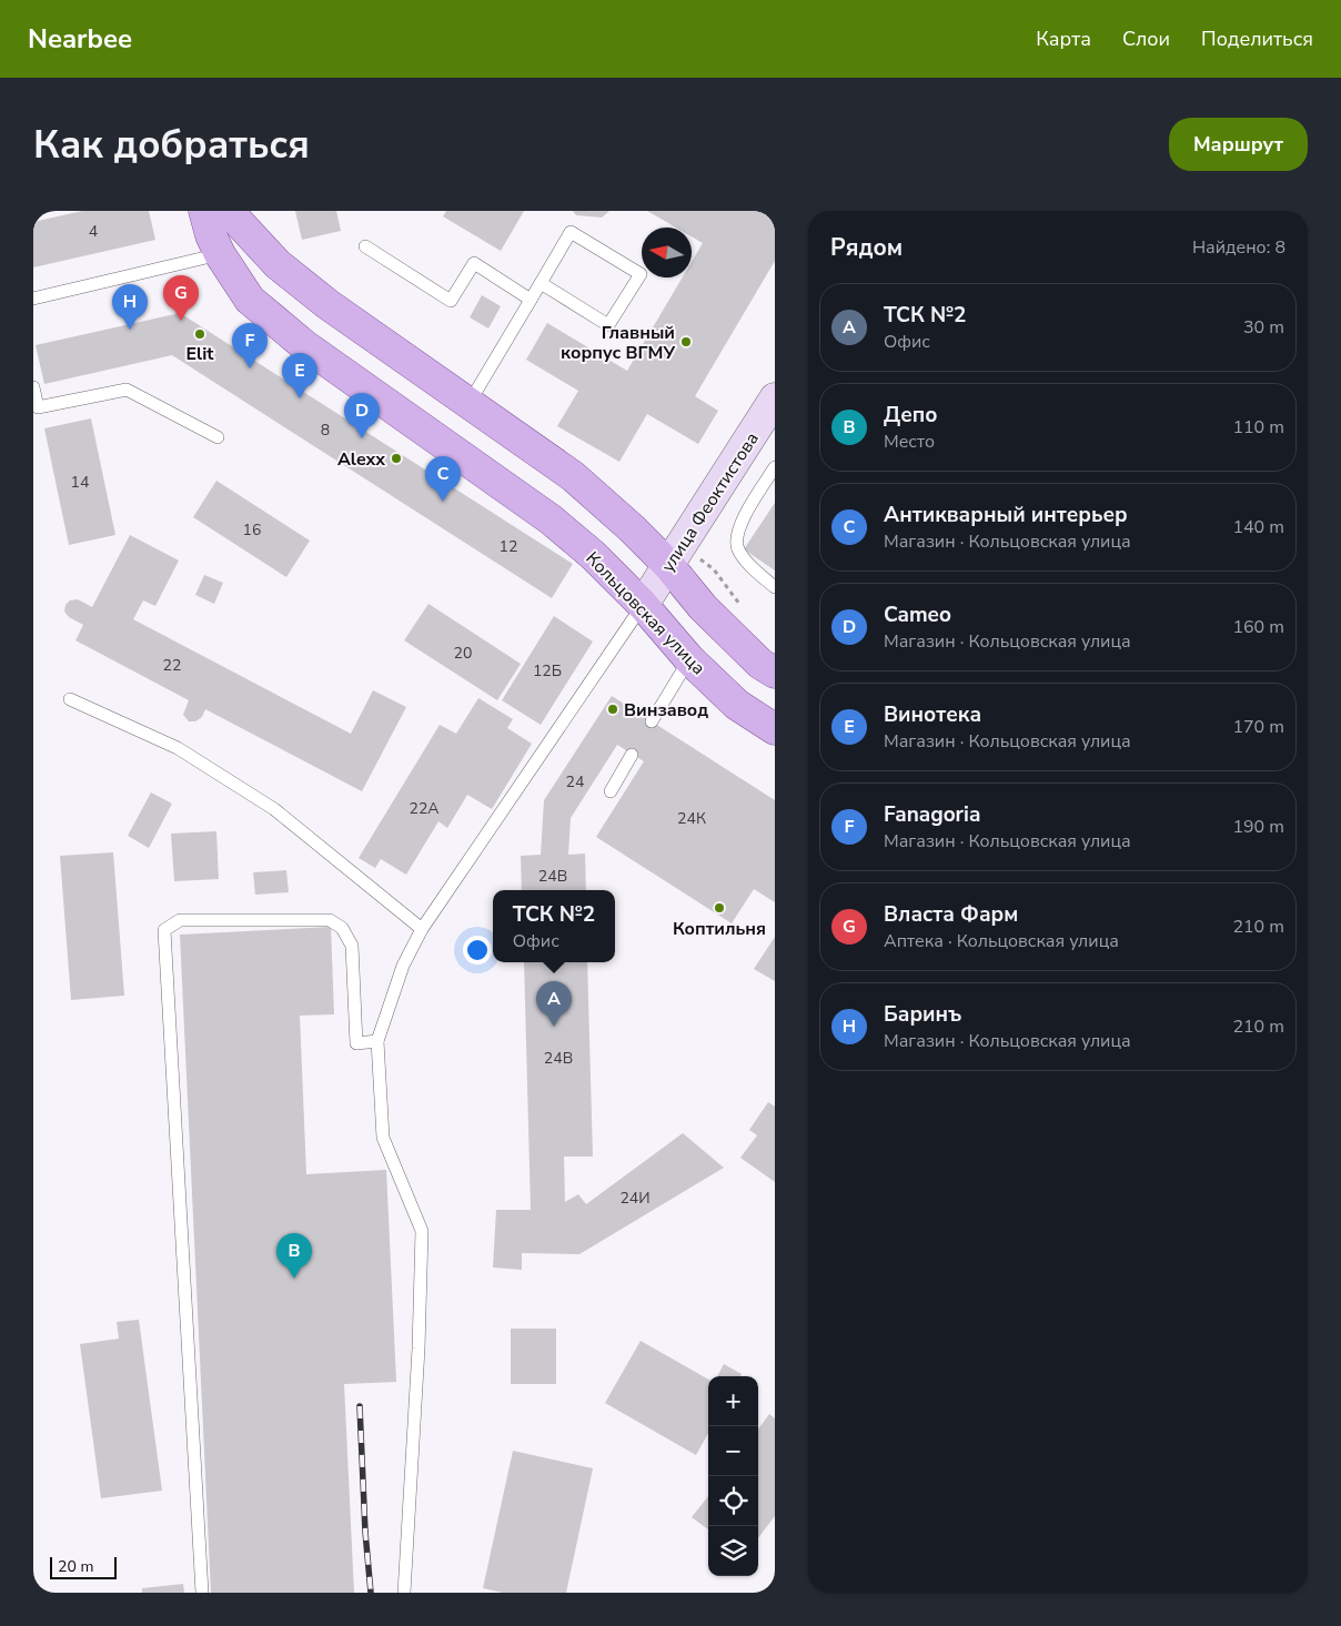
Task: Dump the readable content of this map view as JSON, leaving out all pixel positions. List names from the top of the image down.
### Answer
{
  "streets": {
    "main road": ["Кольцовская улица"],
    "street": ["улица Феоктистова"]
  },
  "crossings": [
    ["улица Феоктистова", "Кольцовская улица"]
  ],
  "places": [
    "Elit",
    "Главный корпус ВГМУ",
    "Alexx",
    "Винзавод",
    "Коптильня"
  ],
  "house_numbers": [
    "4",
    "8",
    "14",
    "16",
    "12",
    "20",
    "22",
    "12Б",
    "24",
    "22А",
    "24К",
    "24В",
    "24В",
    "24И"
  ],
  "scale_bar": "20 m",
  "north": "left",
  "page": {
    "header": "Nearbee",
    "nav": ["Карта", "Слои", "Поделиться"],
    "buttons": "Маршрут",
    "title": "Как добраться",
    "heading": ["Рядом", "Найдено: 8"],
    "pins": [
      "G",
      "H",
      "F",
      "E",
      "D",
      "C",
      "A",
      "B"
    ],
    "list": [
      {
        "mark": "A",
        "name": "ТСК №2",
        "note": "Офис",
        "value": "30 m"
      },
      {
        "mark": "B",
        "name": "Депо",
        "note": "Место",
        "value": "110 m"
      },
      {
        "mark": "C",
        "name": "Антикварный интерьер",
        "note": "Магазин · Кольцовская улица",
        "value": "140 m"
      },
      {
        "mark": "D",
        "name": "Cameo",
        "note": "Магазин · Кольцовская улица",
        "value": "160 m"
      },
      {
        "mark": "E",
        "name": "Винотека",
        "note": "Магазин · Кольцовская улица",
        "value": "170 m"
      },
      {
        "mark": "F",
        "name": "Fanagoria",
        "note": "Магазин · Кольцовская улица",
        "value": "190 m"
      },
      {
        "mark": "G",
        "name": "Власта Фарм",
        "note": "Аптека · Кольцовская улица",
        "value": "210 m"
      },
      {
        "mark": "H",
        "name": "Баринъ",
        "note": "Магазин · Кольцовская улица",
        "value": "210 m"
      }
    ],
    "popup": ["ТСК №2", "Офис"],
    "map_buttons": ["+", "−"],
    "scale": "20 m"
  }
}
